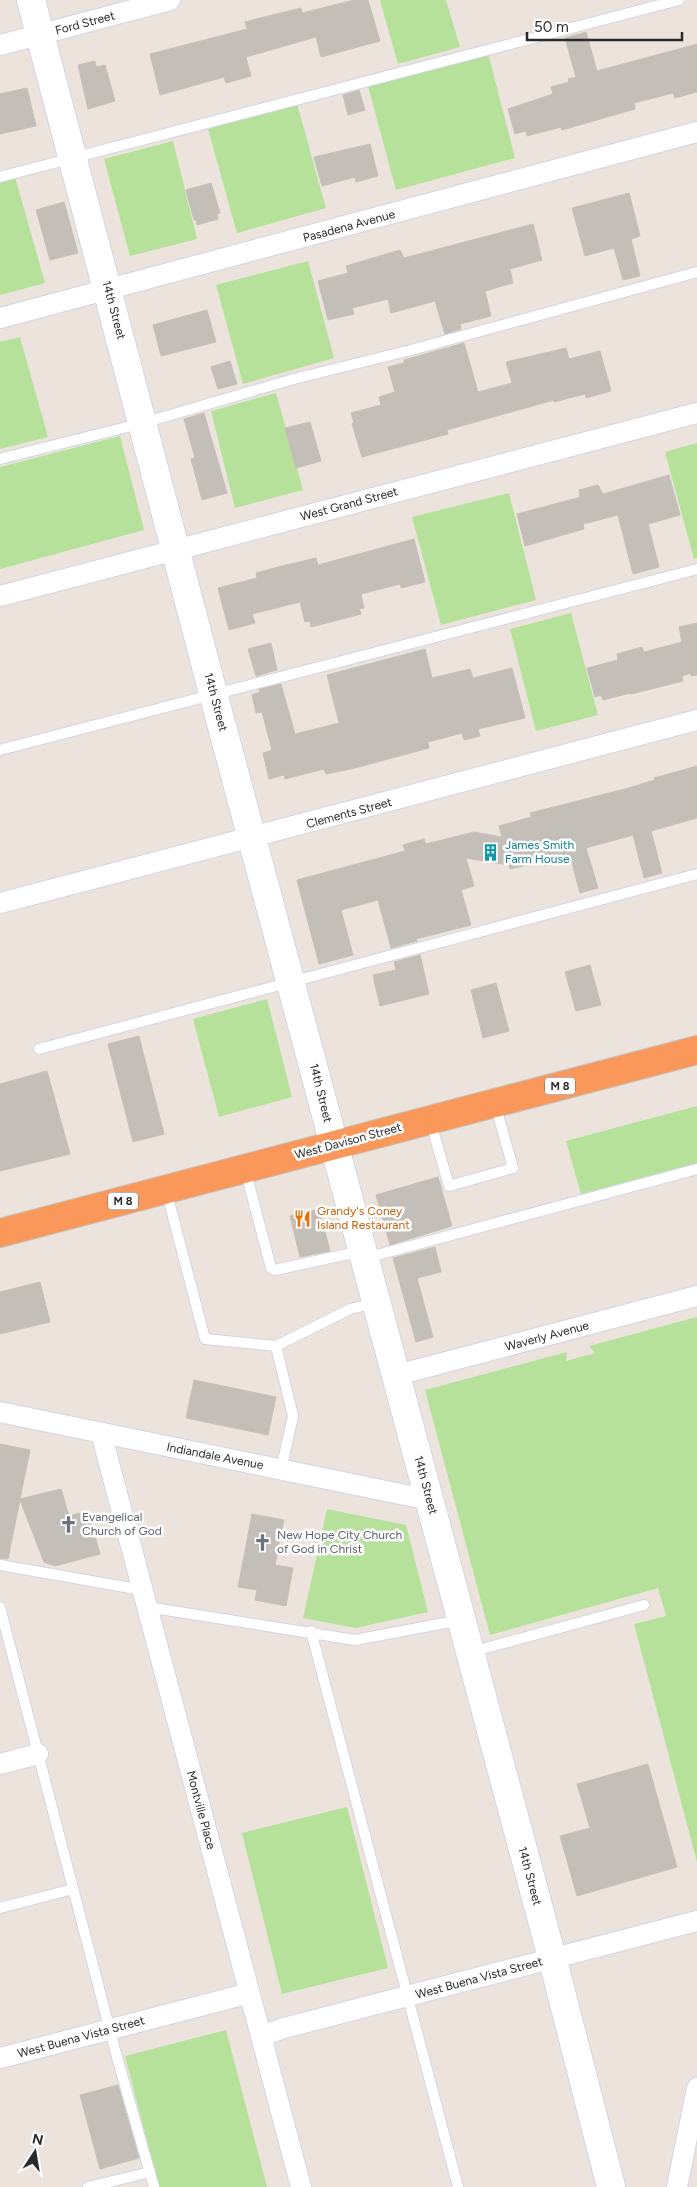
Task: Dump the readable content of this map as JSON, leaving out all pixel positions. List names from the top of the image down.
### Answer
{
  "streets": {
    "highway": ["M 8", "West Davison Street"],
    "street": [
      "Ford Street",
      "Pasadena Avenue",
      "14th Street",
      "West Grand Street",
      "Clements Street",
      "Waverly Avenue",
      "Indiandale Avenue",
      "Montville Place",
      "West Buena Vista Street"
    ]
  },
  "crossings": [
    ["Ford Street", "14th Street"],
    ["Pasadena Avenue", "14th Street"],
    ["14th Street", "West Grand Street"],
    ["14th Street", "Clements Street"],
    ["14th Street", "West Davison Street"],
    ["14th Street", "Waverly Avenue"],
    ["14th Street", "Indiandale Avenue"],
    ["14th Street", "West Buena Vista Street"],
    ["Indiandale Avenue", "Montville Place"],
    ["Montville Place", "West Buena Vista Street"]
  ],
  "places": {
    "building": ["James Smith Farm House"],
    "restaurant": ["Grandy's Coney Island Restaurant"],
    "church": ["Evangelical Church of God", "New Hope City Church of God in Christ"]
  },
  "scale_bar": "50 m",
  "north": "top"
}
